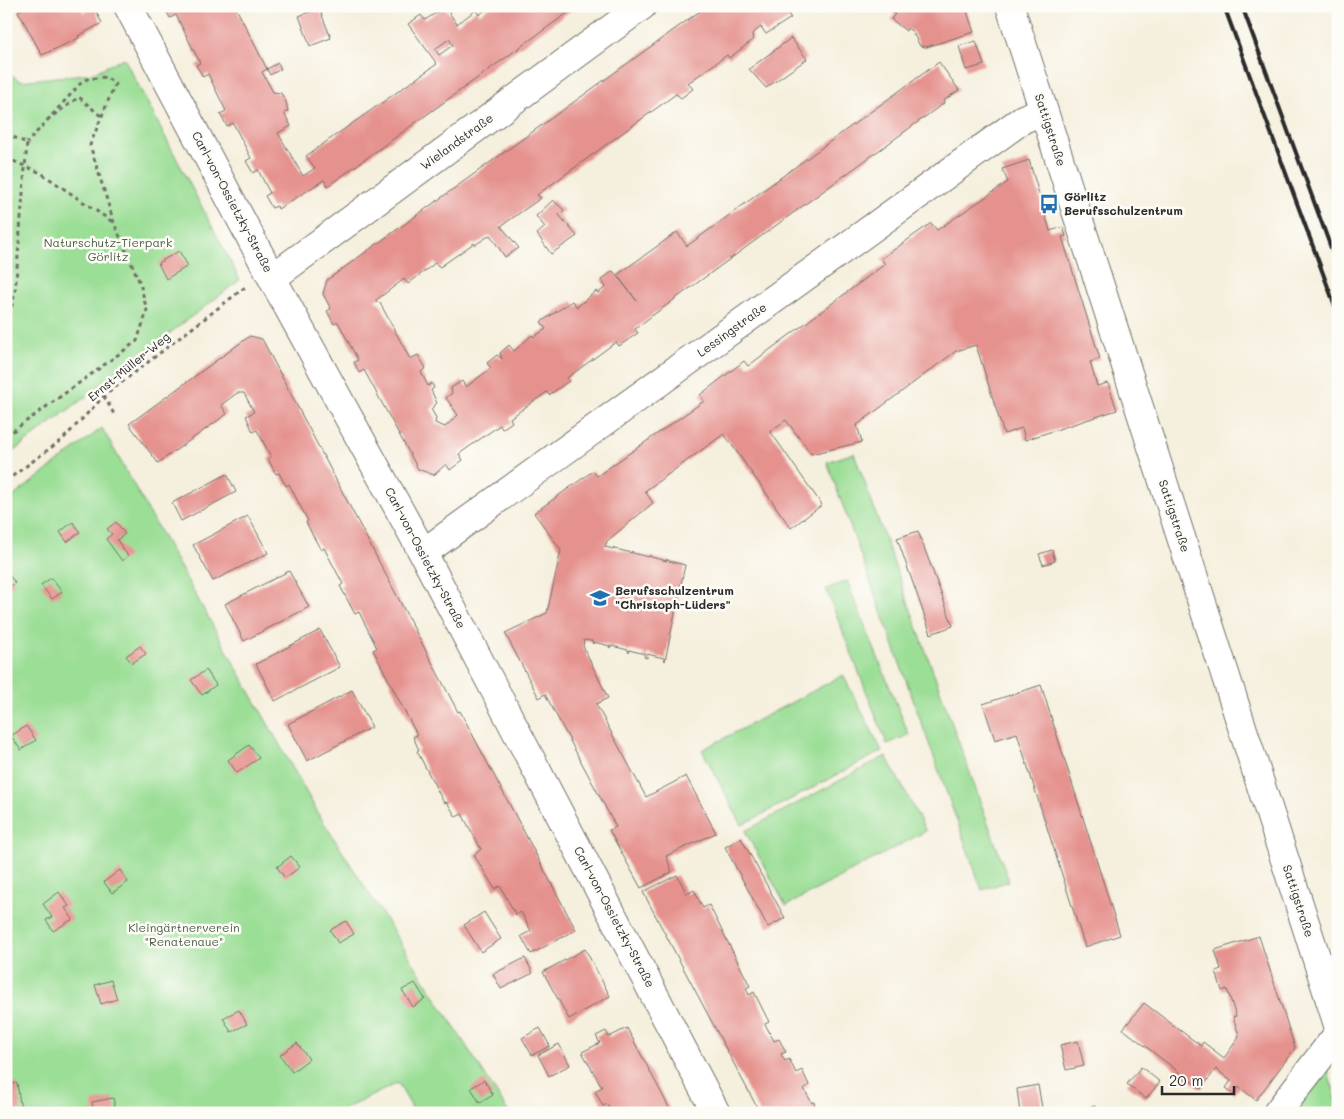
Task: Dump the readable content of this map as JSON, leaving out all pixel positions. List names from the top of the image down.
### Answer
{
  "streets": {
    "street": [
      "Sattigstraße",
      "Wielandstraße",
      "Carl-von-Ossietzky-Straße",
      "Lessingstraße"
    ],
    "path": ["Ernst-Müller-Weg"]
  },
  "crossings": [
    ["Sattigstraße", "Lessingstraße"],
    ["Wielandstraße", "Carl-von-Ossietzky-Straße"],
    ["Wielandstraße", "Ernst-Müller-Weg"],
    ["Carl-von-Ossietzky-Straße", "Lessingstraße"],
    ["Carl-von-Ossietzky-Straße", "Ernst-Müller-Weg"]
  ],
  "parks": ["Naturschutz-Tierpark Görlitz", "Kleingärtnerverein \"Renatenaue\""],
  "places": {
    "bus stop": ["Görlitz Berufsschulzentrum"],
    "school or university": ["Berufsschulzentrum \"Christoph-Lüders\""]
  },
  "scale_bar": "20 m"
}
